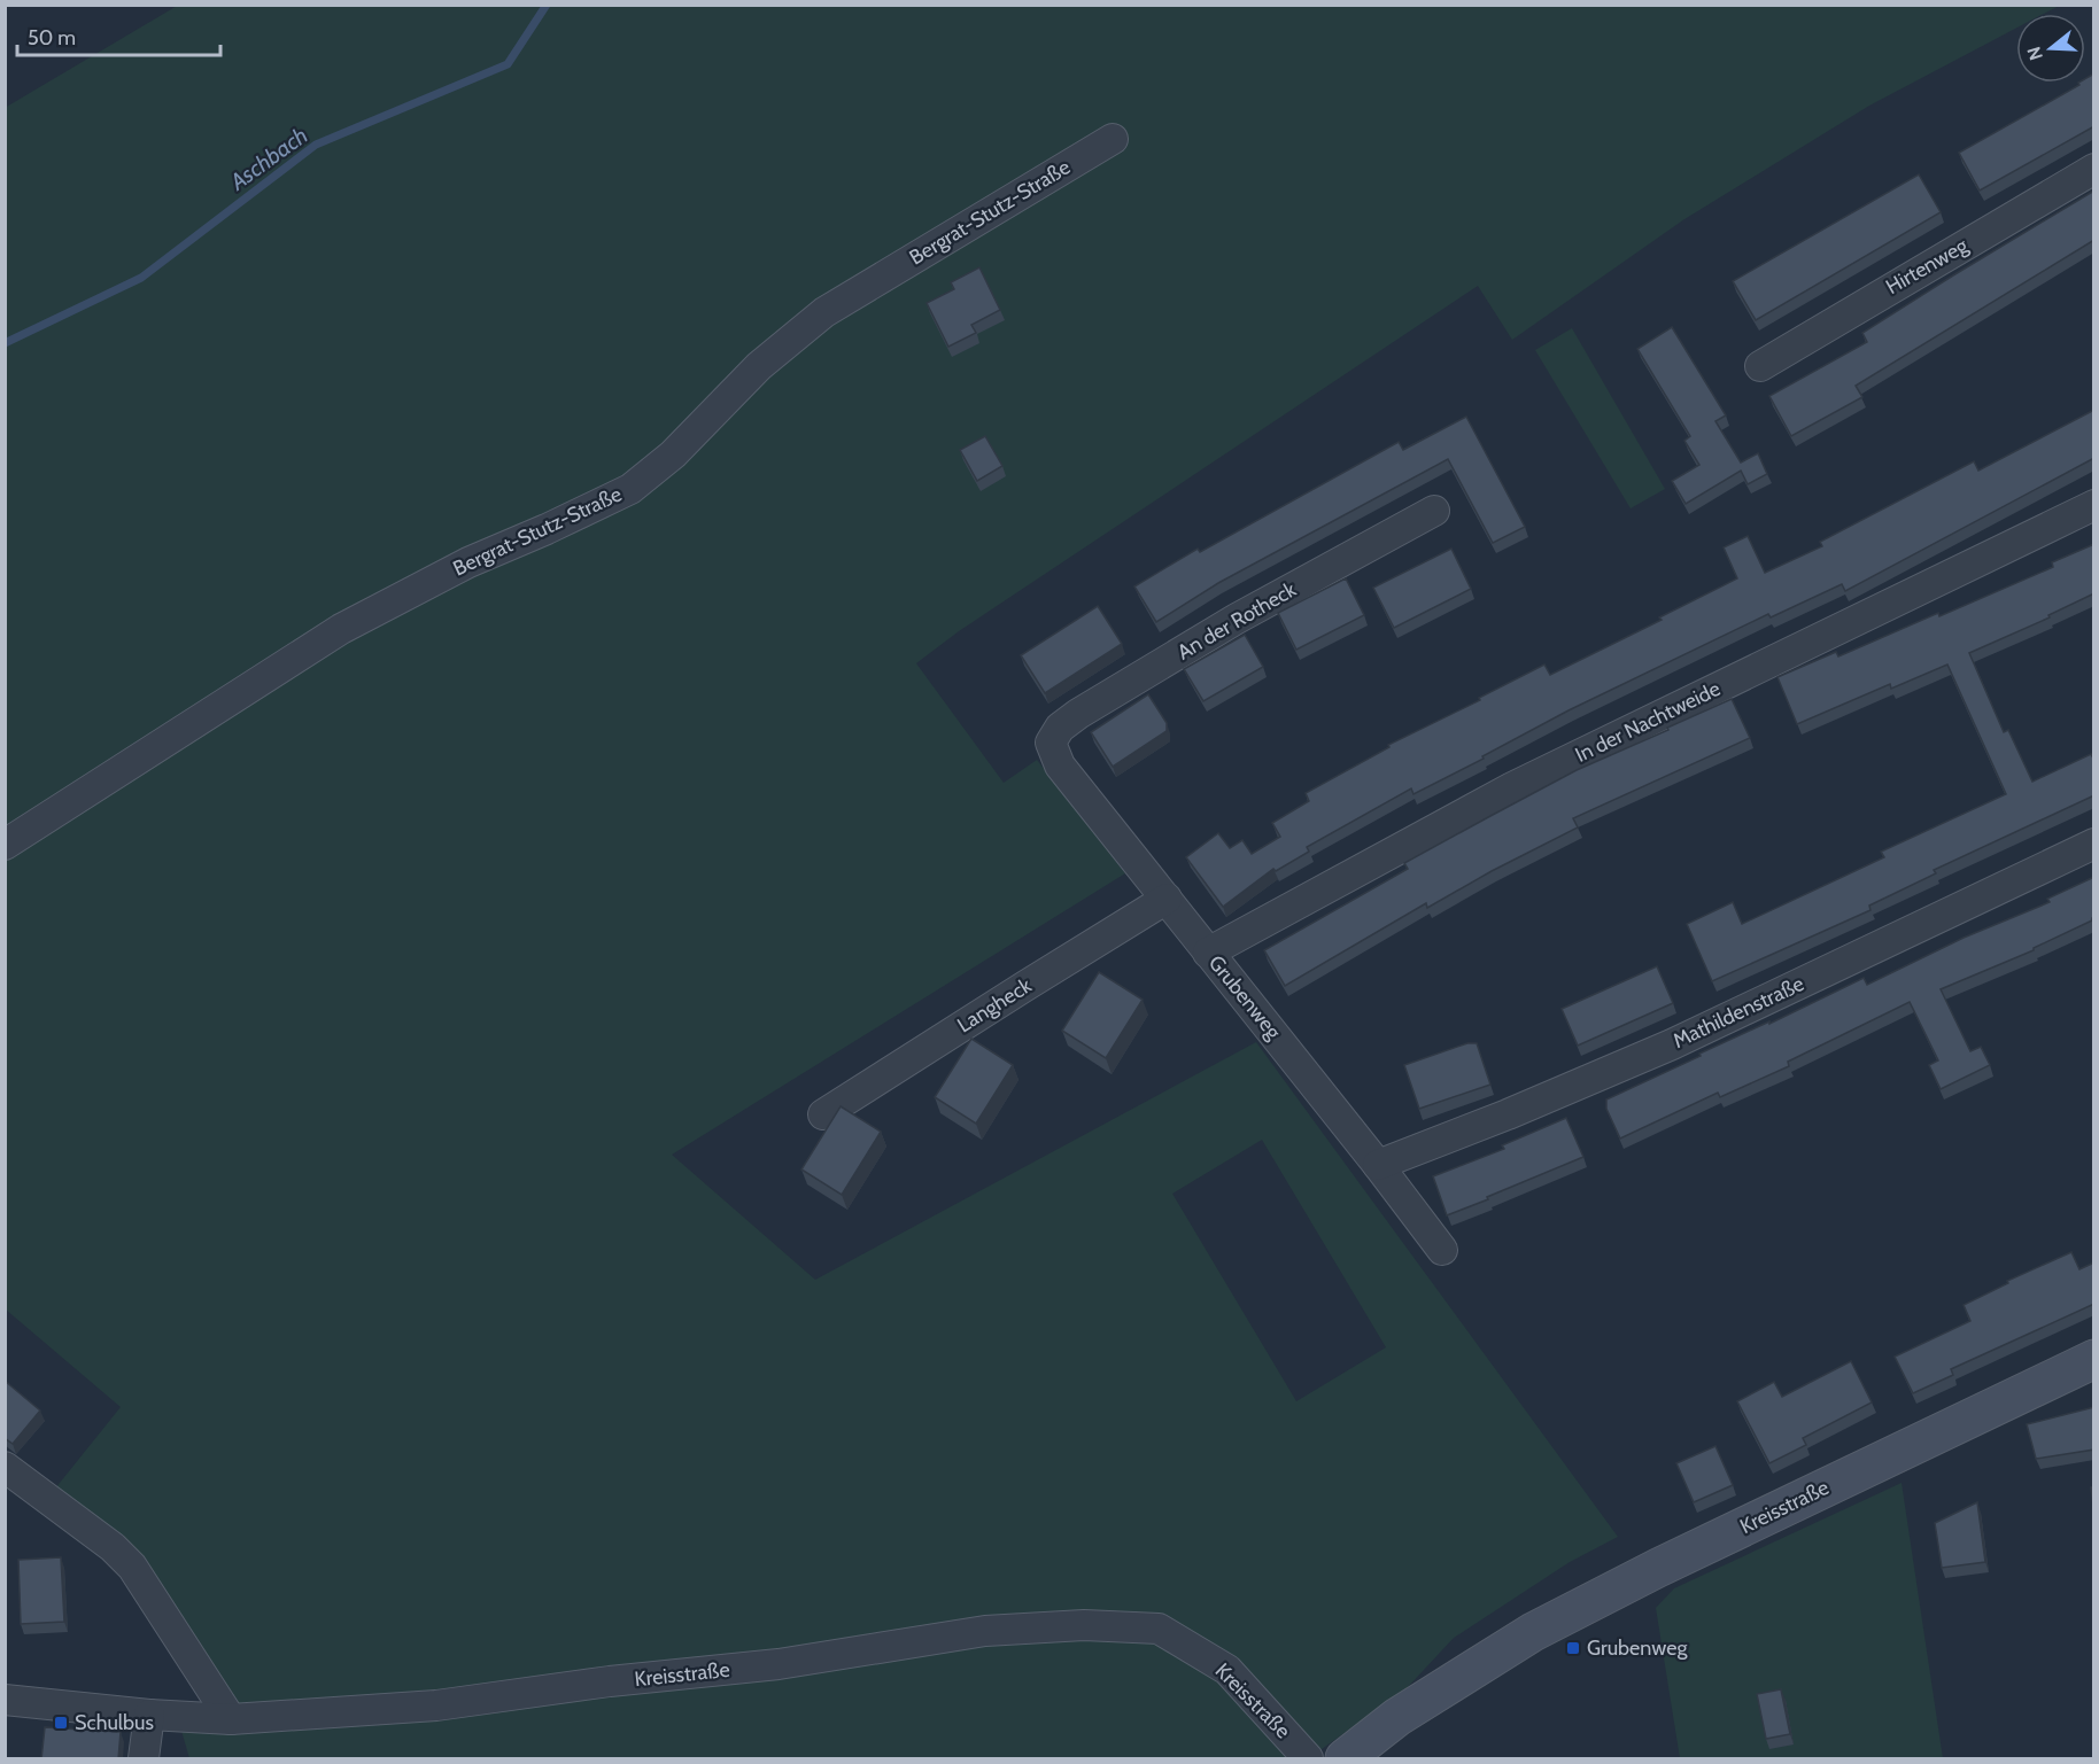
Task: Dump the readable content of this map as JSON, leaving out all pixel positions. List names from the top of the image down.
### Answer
{
  "streets": {
    "street": [
      "Bergrat-Stutz-Straße",
      "Hirtenweg",
      "An der Rotheck",
      "In der Nachtweide",
      "Grubenweg",
      "Langheck",
      "Mathildenstraße",
      "Kreisstraße"
    ]
  },
  "crossings": [
    ["An der Rotheck", "Grubenweg"],
    ["In der Nachtweide", "Grubenweg"],
    ["Grubenweg", "Langheck"],
    ["Grubenweg", "Mathildenstraße"]
  ],
  "water": ["Aschbach"],
  "places": {
    "transit": ["Grubenweg", "Schulbus"]
  },
  "scale_bar": "50 m",
  "north": "left"
}
